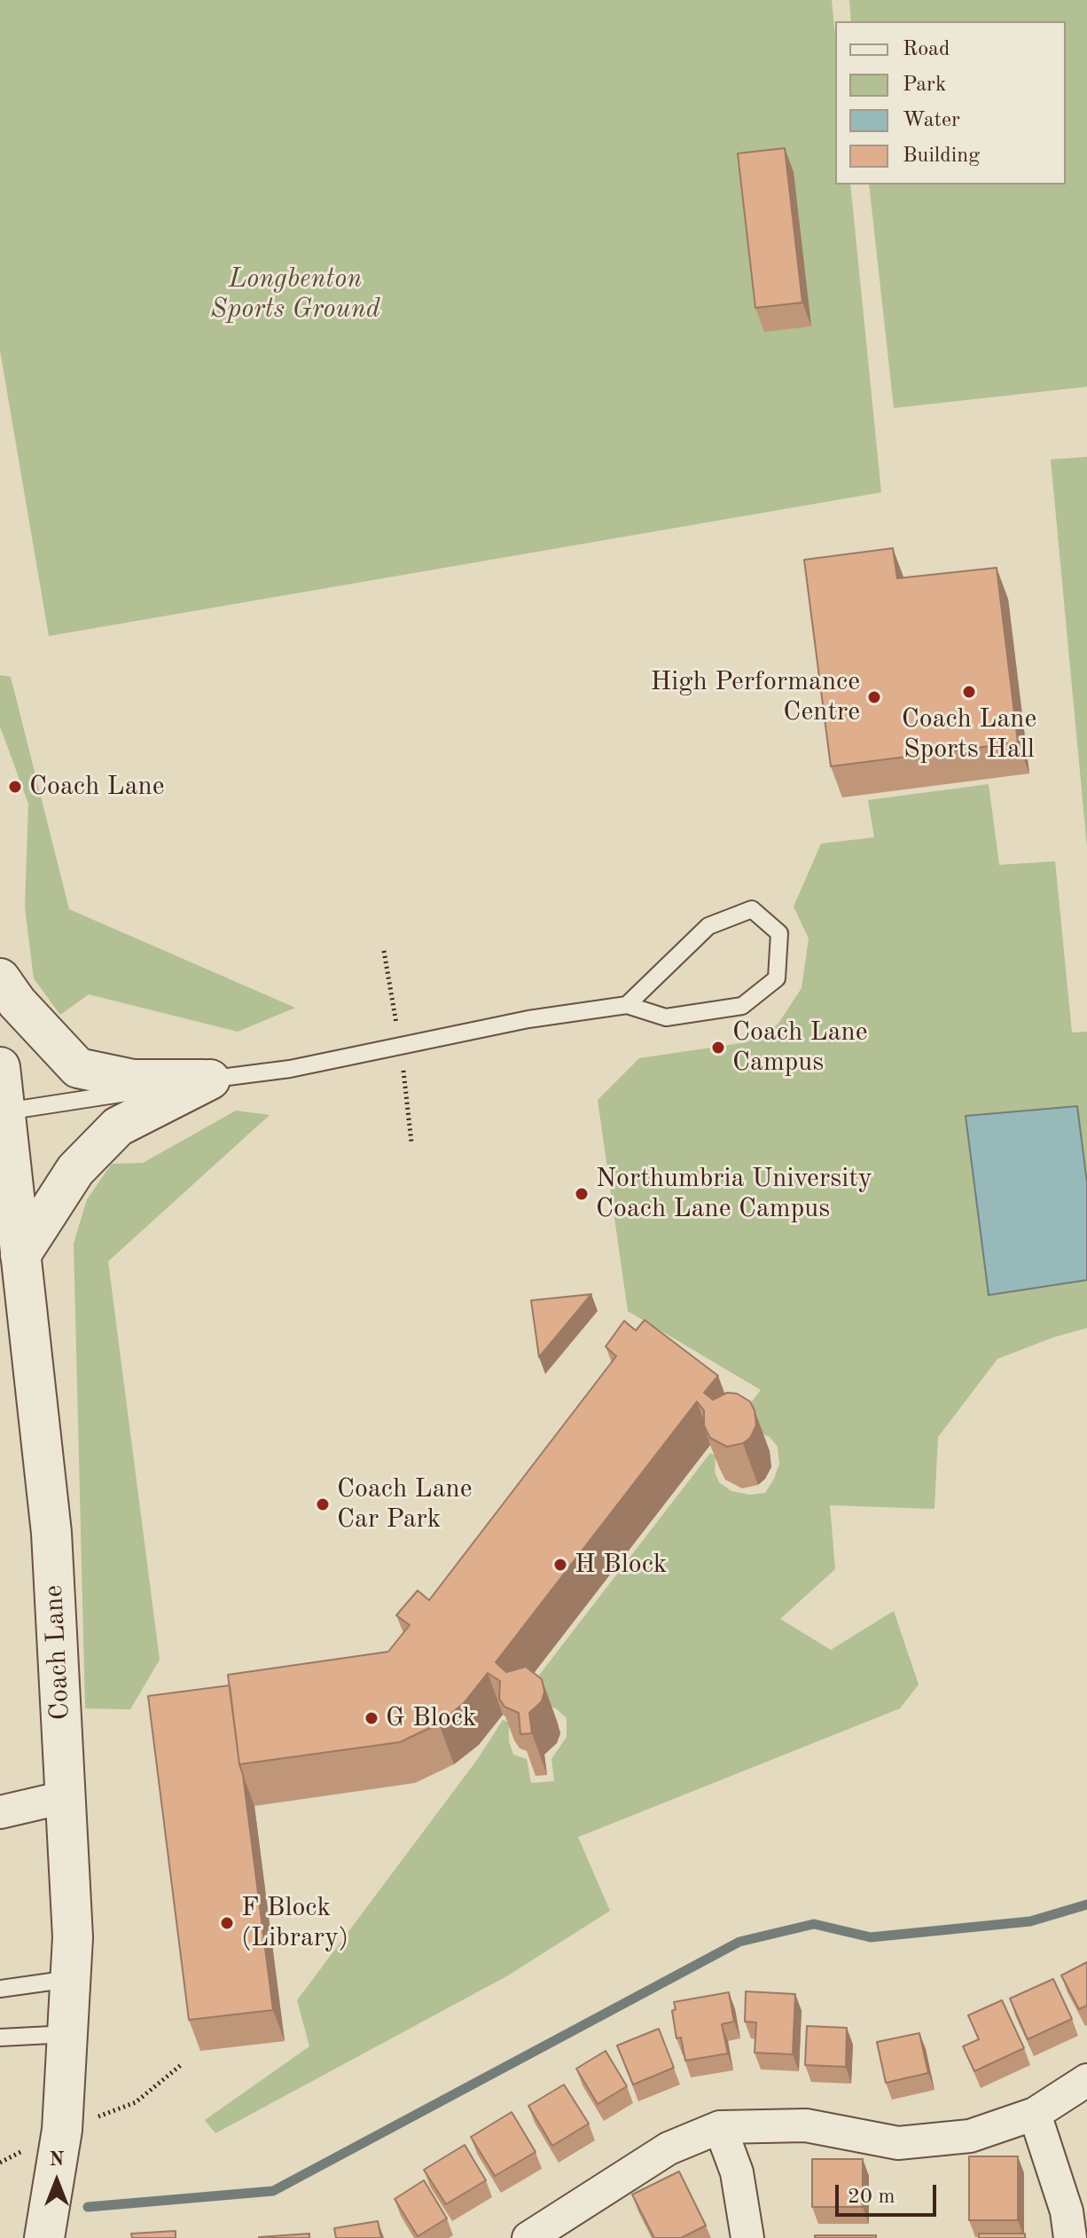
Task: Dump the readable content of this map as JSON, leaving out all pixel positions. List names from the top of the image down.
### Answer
{
  "streets": {
    "street": ["Coach Lane"]
  },
  "parks": ["Longbenton Sports Ground"],
  "places": [
    "Coach Lane Sports Hall",
    "High Performance Centre",
    "Coach Lane",
    "Coach Lane Campus",
    "Northumbria University Coach Lane Campus",
    "Coach Lane Car Park",
    "H Block",
    "G Block",
    "F Block (Library)"
  ],
  "legend": [
    "Road",
    "Park",
    "Water",
    "Building"
  ],
  "scale_bar": "20 m",
  "north": "top"
}
